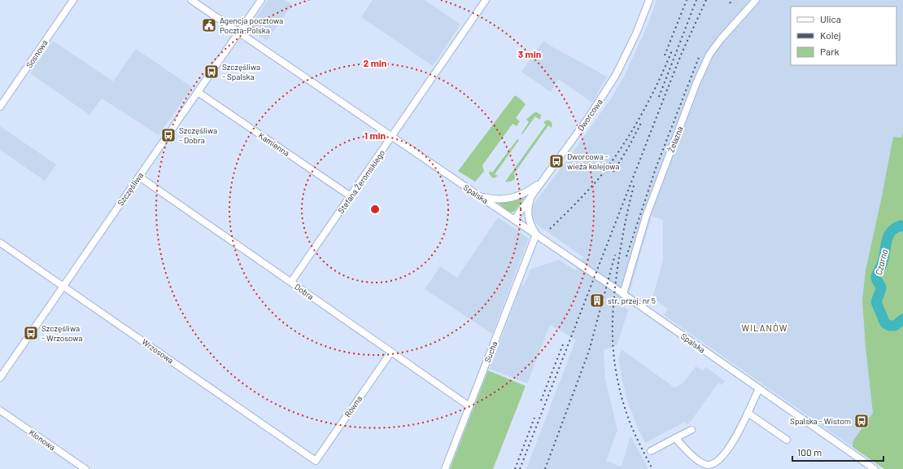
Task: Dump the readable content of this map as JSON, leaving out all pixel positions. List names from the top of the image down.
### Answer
{
  "streets": {
    "street": [
      "Sosnowa",
      "Dworcowa",
      "Żelazna",
      "Kamienna",
      "Stefana Żeromskiego",
      "Szczęśliwa",
      "Spalska",
      "Dobra",
      "Wrzosowa",
      "Sucha",
      "Równa",
      "Klonowa"
    ]
  },
  "crossings": [
    ["Dworcowa", "Spalska"],
    ["Żelazna", "Spalska"],
    ["Kamienna", "Stefana Żeromskiego"],
    ["Kamienna", "Szczęśliwa"],
    ["Stefana Żeromskiego", "Spalska"],
    ["Stefana Żeromskiego", "Dobra"],
    ["Szczęśliwa", "Spalska"],
    ["Szczęśliwa", "Dobra"],
    ["Szczęśliwa", "Wrzosowa"],
    ["Spalska", "Sucha"],
    ["Dobra", "Sucha"],
    ["Dobra", "Równa"],
    ["Wrzosowa", "Równa"]
  ],
  "districts": ["WILANÓW"],
  "water": ["Czarna"],
  "places": {
    "public building": ["Agencja pocztowa Poczta-Polska"],
    "bus stop": [
      "Szczęśliwa - Spalska",
      "Szczęśliwa - Dobra",
      "Dworcowa - wieża kolejowa",
      "Szczęśliwa - Wrzosowa",
      "Spalska - Wistom"
    ],
    "building": ["str. przej. nr 5"]
  },
  "legend": ["Ulica", "Kolej", "Park"],
  "scale_bar": "100 m",
  "rings": ["3 min", "2 min", "1 min"]
}
